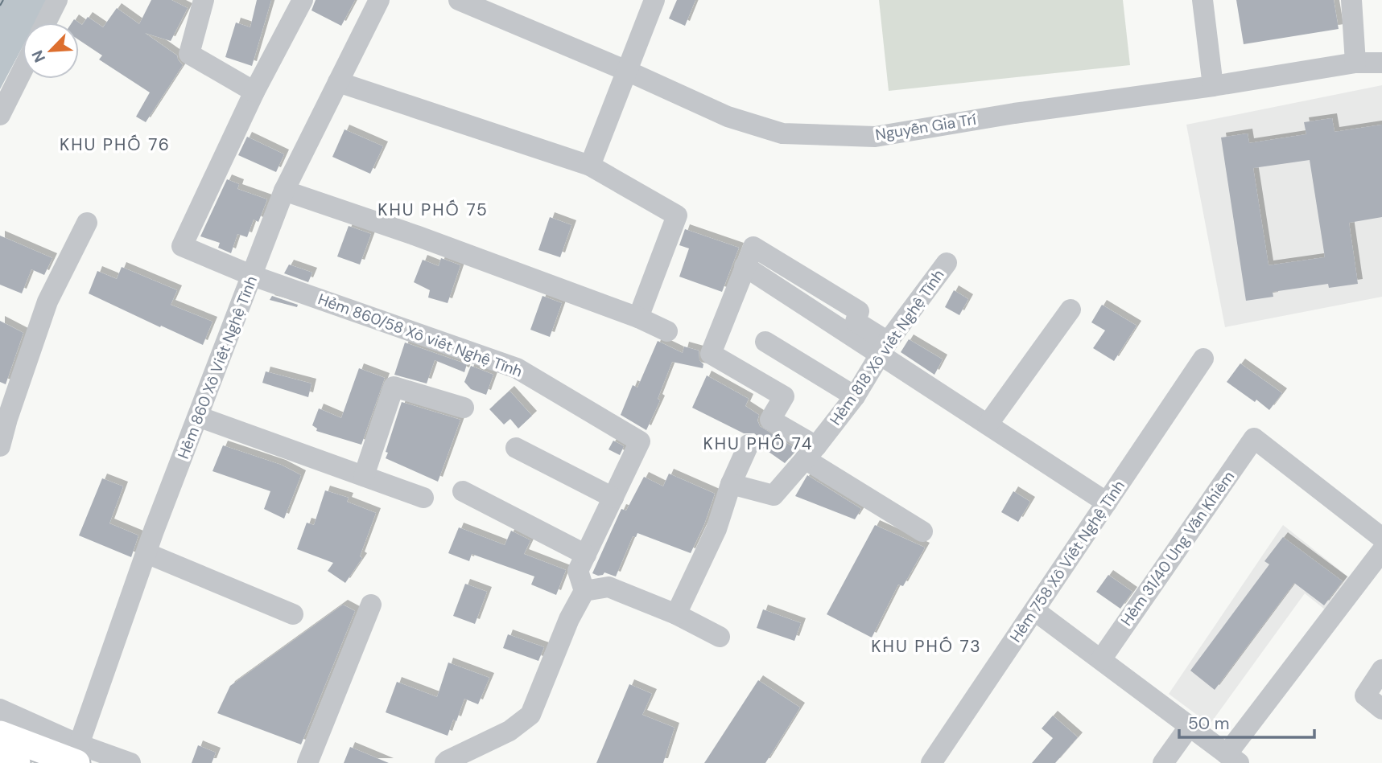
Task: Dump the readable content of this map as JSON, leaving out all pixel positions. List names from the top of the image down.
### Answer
{
  "streets": {
    "street": [
      "Nguyễn Gia Trí",
      "Hẻm 860/58 Xô viết Nghệ Tĩnh",
      "Hẻm 818 Xô viết Nghệ Tĩnh",
      "Hẻm 860 Xô Viết Nghệ Tĩnh",
      "Hẻm 31/40 Ung Văn Khiêm",
      "Hẻm 758 Xô Viết Nghệ Tĩnh"
    ]
  },
  "crossings": [
    ["Hẻm 860/58 Xô viết Nghệ Tĩnh", "Hẻm 860 Xô Viết Nghệ Tĩnh"]
  ],
  "districts": [
    "KHU PHỐ 76",
    "KHU PHỐ 75",
    "KHU PHỐ 74",
    "KHU PHỐ 73"
  ],
  "scale_bar": "50 m",
  "north": "bottom left"
}
